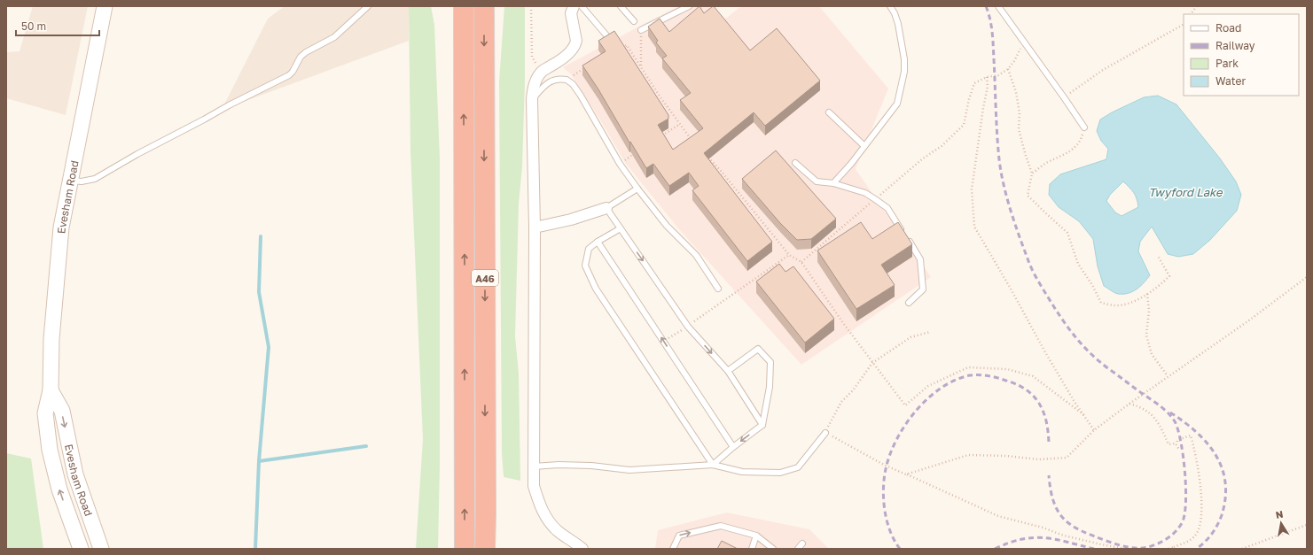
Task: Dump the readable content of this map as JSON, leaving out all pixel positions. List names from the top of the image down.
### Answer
{
  "streets": {
    "highway": ["A46"],
    "main road": ["Evesham Road"]
  },
  "water": ["Twyford Lake"],
  "legend": [
    "Road",
    "Railway",
    "Park",
    "Water"
  ],
  "scale_bar": "50 m",
  "north": "top"
}
